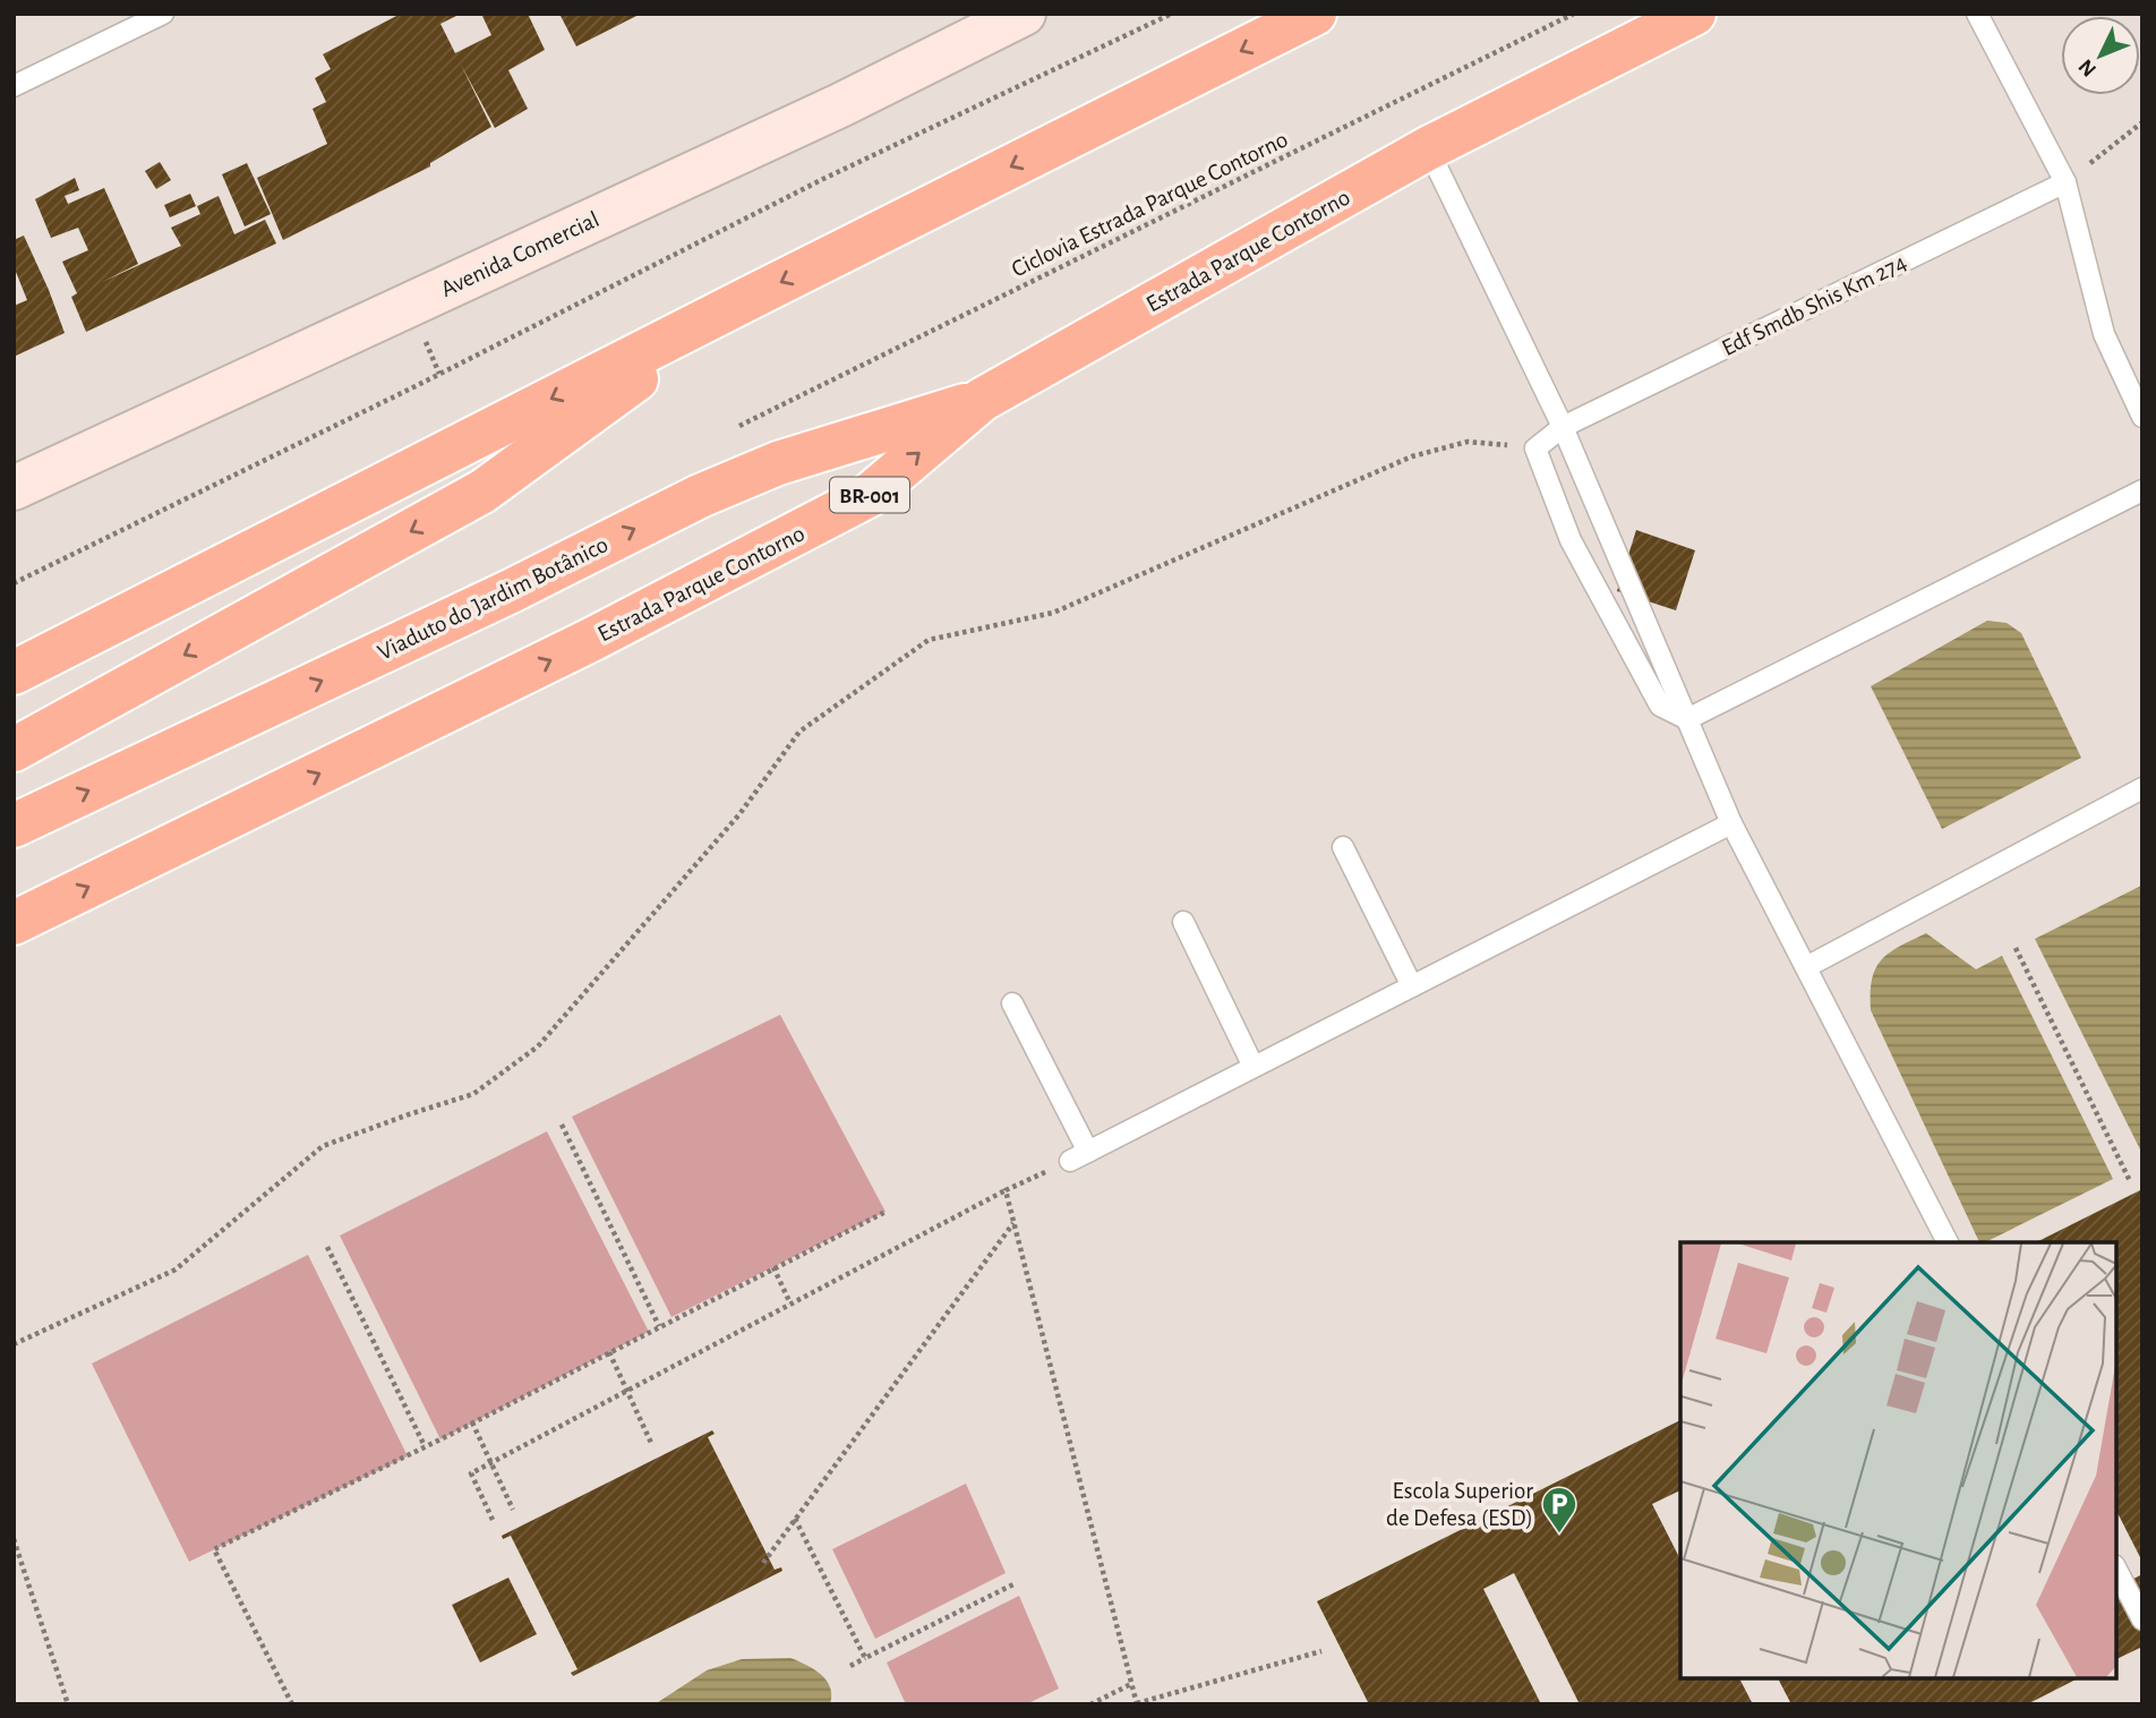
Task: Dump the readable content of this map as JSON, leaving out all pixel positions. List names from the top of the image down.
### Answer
{
  "streets": {
    "highway": ["Estrada Parque Contorno", "BR-001", "Viaduto do Jardim Botânico"],
    "street": ["Avenida Comercial"],
    "lane": ["Edf Smdb Shis Km 274"],
    "path": ["Ciclovia Estrada Parque Contorno"]
  },
  "crossings": [
    ["Estrada Parque Contorno", "Viaduto do Jardim Botânico"]
  ],
  "places": {
    "parking": ["Escola Superior de Defesa (ESD)"]
  },
  "north": "bottom left"
}
